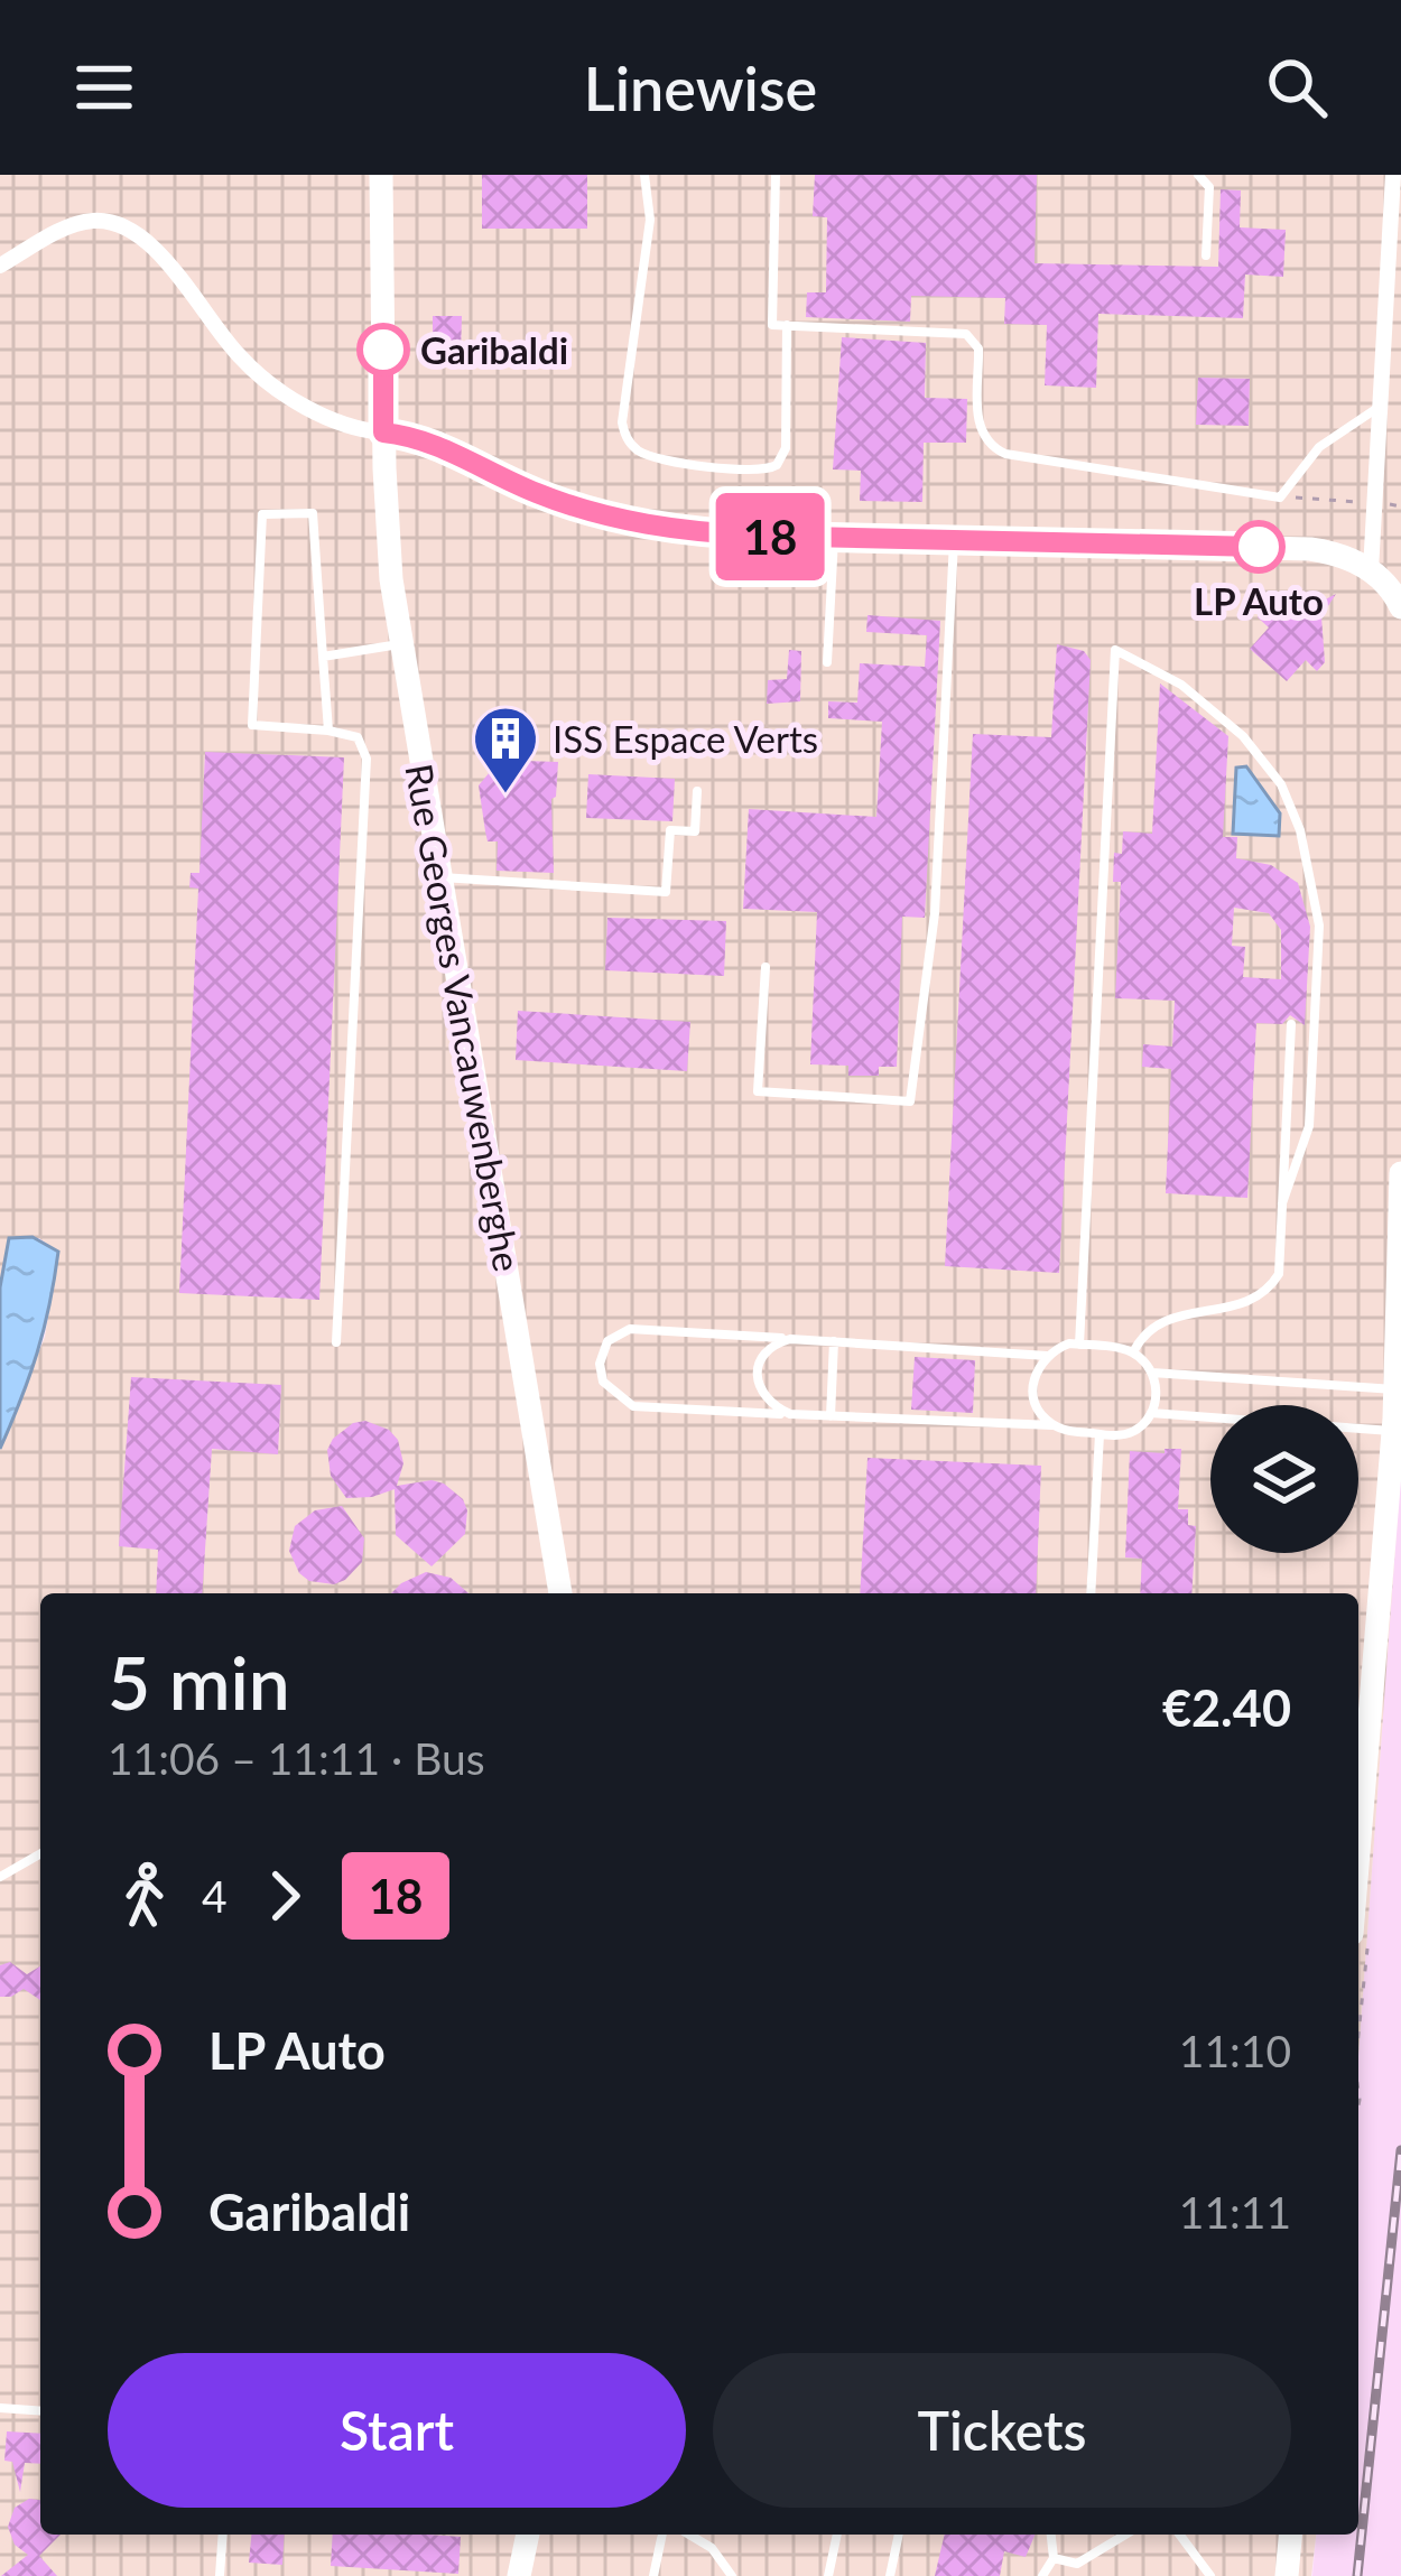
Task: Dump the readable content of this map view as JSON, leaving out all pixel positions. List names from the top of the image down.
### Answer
{
  "streets": {
    "street": ["Rue Georges Vancauwenberghe"]
  },
  "places": {
    "other": ["Garibaldi", "LP Auto"],
    "building": ["ISS Espace Verts"]
  },
  "lines": ["bus line 18"],
  "page": {
    "header": "Linewise",
    "on_map": "18",
    "heading": ["5 min", "11:06 – 11:11 · Bus", "€2.40"],
    "legs": ["4", "18"],
    "list": [
      {
        "name": "LP Auto",
        "value": "11:10"
      },
      {
        "name": "Garibaldi",
        "value": "11:11"
      }
    ],
    "buttons": ["Start", "Tickets"]
  }
}
